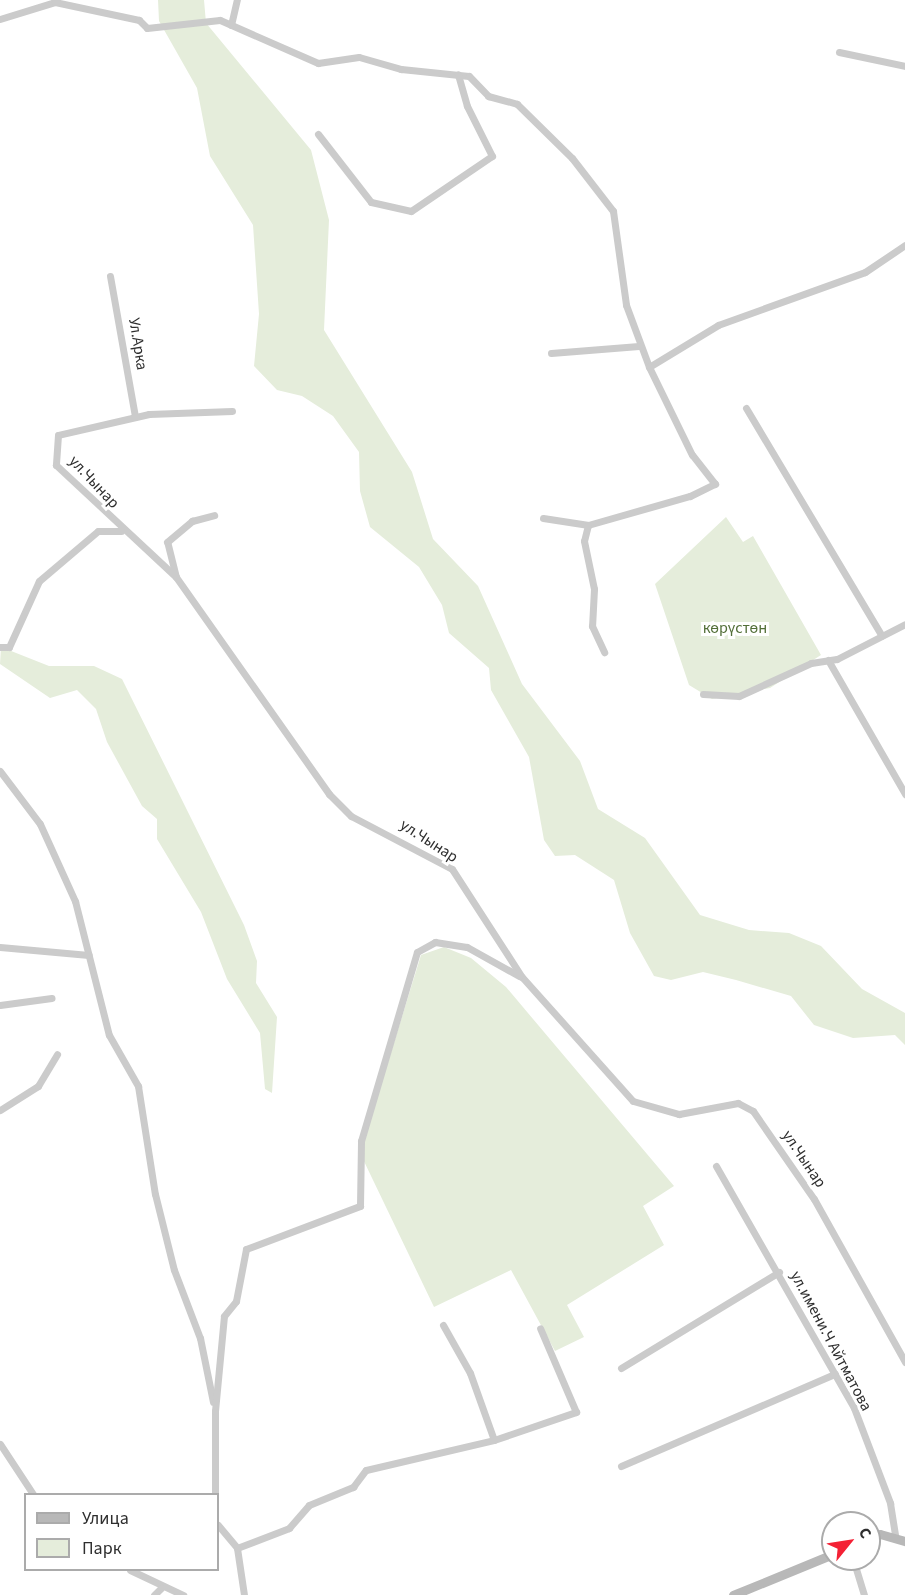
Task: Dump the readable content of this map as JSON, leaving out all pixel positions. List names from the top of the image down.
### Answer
{
  "streets": {
    "street": ["Ул.Арка", "ул.Чынар", "ул.имени.Ч Айтматова"]
  },
  "crossings": [
    ["Ул.Арка", "ул.Чынар"]
  ],
  "parks": ["көрүстөн"],
  "legend": ["Улица", "Парк"],
  "north": "top right"
}
